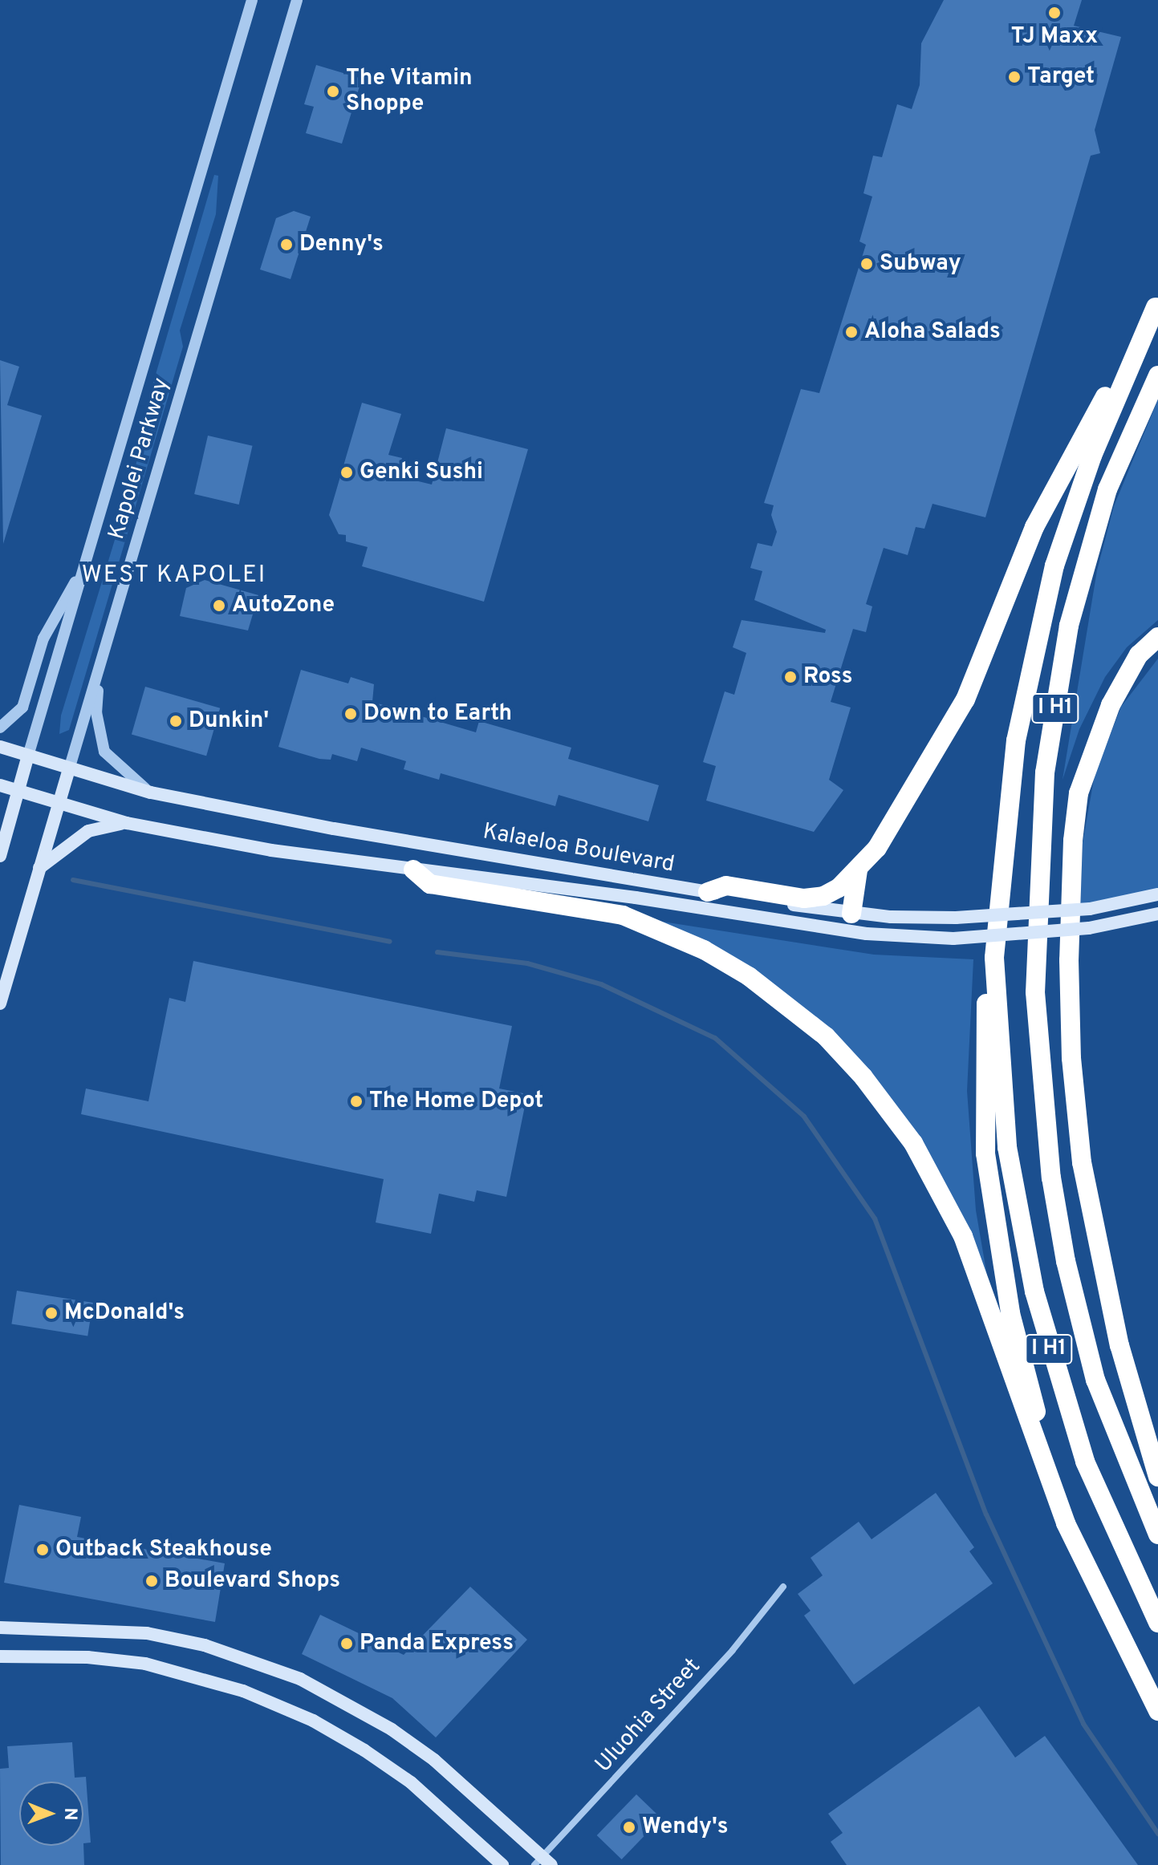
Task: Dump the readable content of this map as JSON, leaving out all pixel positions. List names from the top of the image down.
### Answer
{
  "streets": {
    "highway": ["I H1"],
    "main road": ["Kapolei Parkway", "Kalaeloa Boulevard"],
    "street": ["Uluohia Street"]
  },
  "crossings": [
    ["Kapolei Parkway", "Kalaeloa Boulevard"]
  ],
  "districts": ["WEST KAPOLEI"],
  "places": [
    "TJ Maxx",
    "Target",
    "The Vitamin Shoppe",
    "Denny's",
    "Subway",
    "Aloha Salads",
    "Genki Sushi",
    "AutoZone",
    "Ross",
    "Down to Earth",
    "Dunkin'",
    "The Home Depot",
    "McDonald's",
    "Outback Steakhouse",
    "Boulevard Shops",
    "Panda Express",
    "Wendy's"
  ],
  "north": "right"
}
